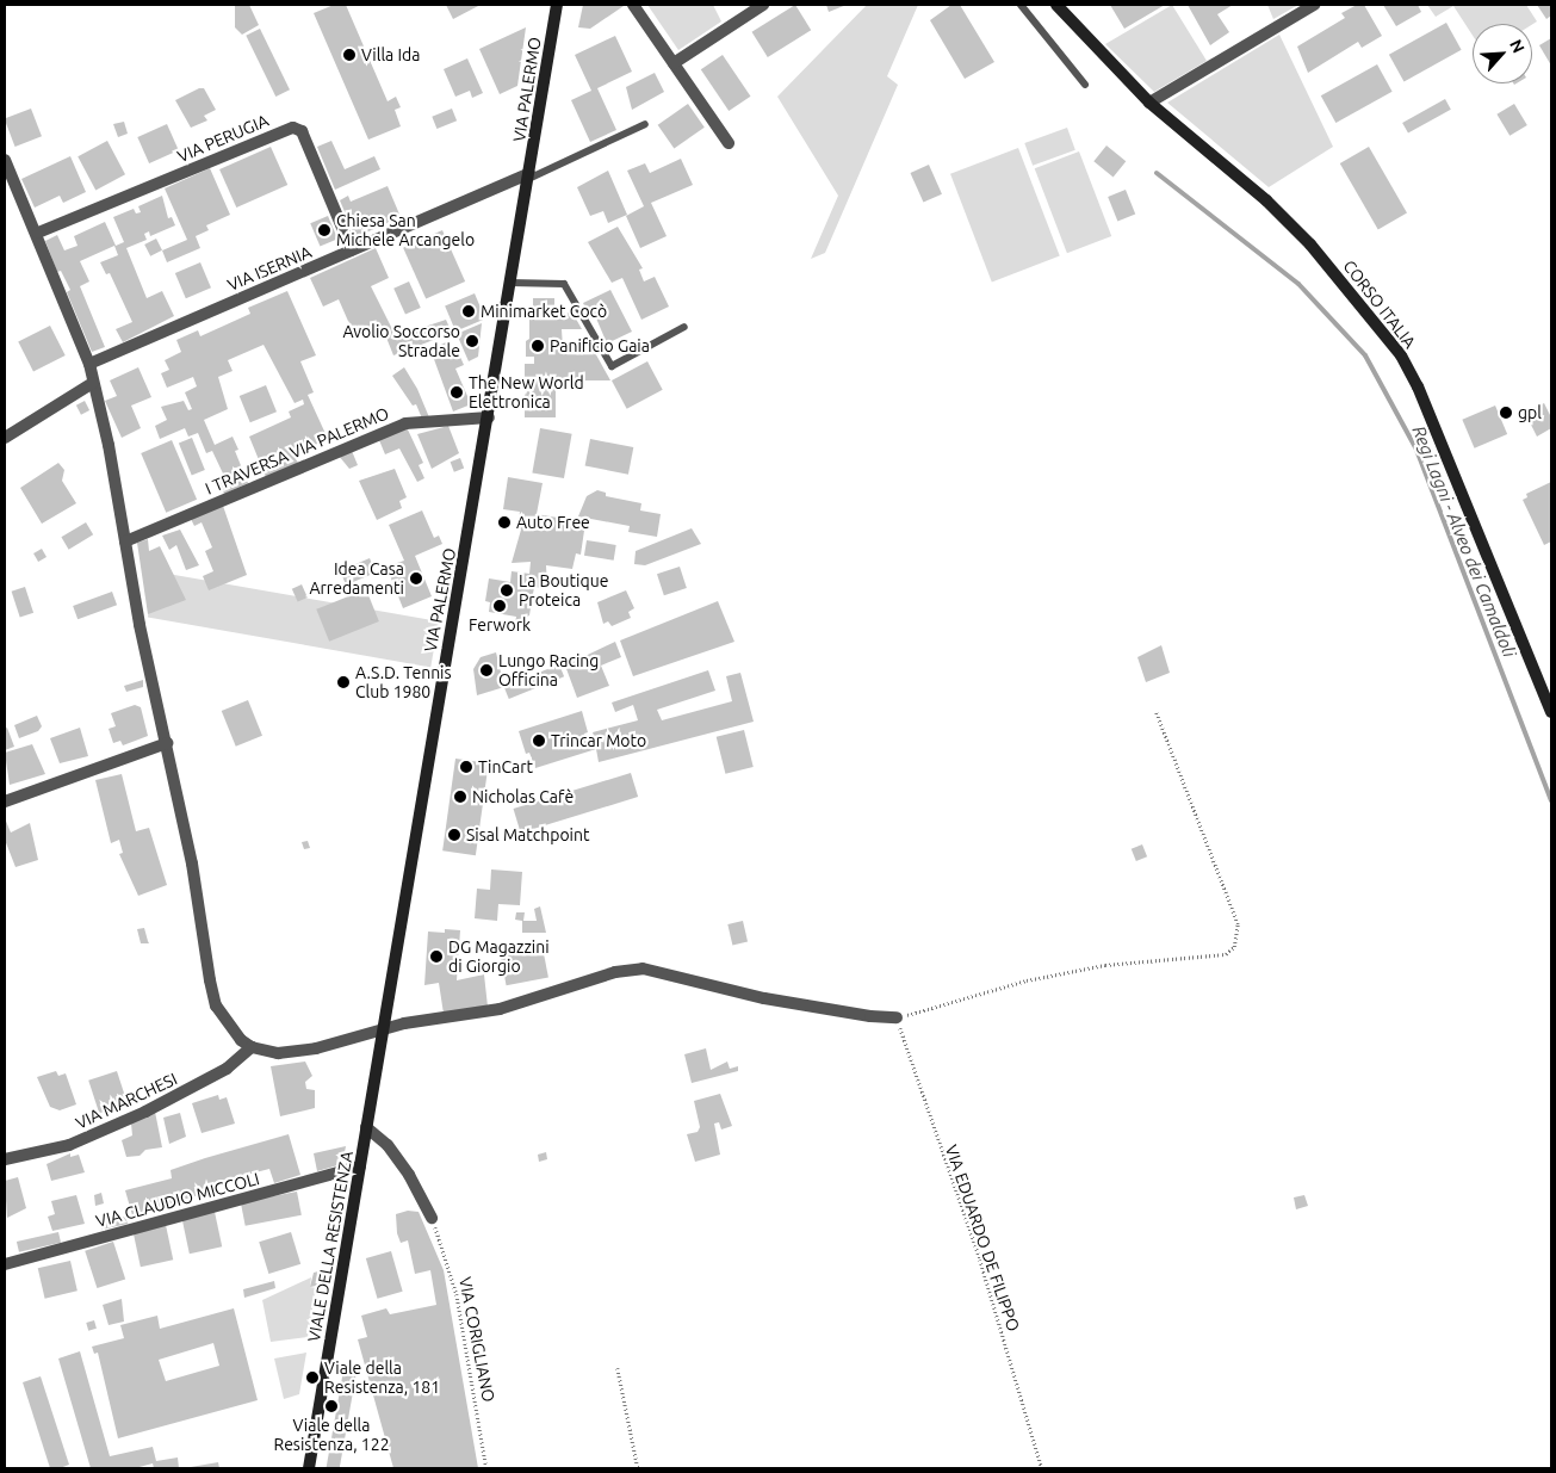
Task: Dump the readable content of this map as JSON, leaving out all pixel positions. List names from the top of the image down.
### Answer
{
  "streets": {
    "main road": ["VIA PALERMO", "CORSO ITALIA", "VIALE DELLA RESISTENZA"],
    "street": [
      "VIA PERUGIA",
      "VIA ISERNIA",
      "I TRAVERSA VIA PALERMO",
      "VIA MARCHESI",
      "VIA CLAUDIO MICCOLI"
    ],
    "path": ["VIA EDUARDO DE FILIPPO", "VIA CORIGLIANO"]
  },
  "crossings": [
    ["VIA PALERMO", "VIA ISERNIA"],
    ["VIA PALERMO", "I TRAVERSA VIA PALERMO"],
    ["VIA PALERMO", "VIALE DELLA RESISTENZA"],
    ["VIA PERUGIA", "VIA ISERNIA"],
    ["VIA CLAUDIO MICCOLI", "VIALE DELLA RESISTENZA"]
  ],
  "water": ["Regi Lagni - Alveo dei Camaldoli"],
  "places": [
    "Villa Ida",
    "Chiesa San Michele Arcangelo",
    "Minimarket Cocò",
    "Avolio Soccorso Stradale",
    "Panificio Gaia",
    "The New World Elettronica",
    "gpl",
    "Auto Free",
    "Idea Casa Arredamenti",
    "La Boutique Proteica",
    "Ferwork",
    "Lungo Racing Officina",
    "A.S.D. Tennis Club 1980",
    "Trincar Moto",
    "TinCart",
    "Nicholas Cafè",
    "Sisal Matchpoint",
    "DG Magazzini di Giorgio",
    "Viale della Resistenza, 181",
    "Viale della Resistenza, 122"
  ],
  "north": "top right"
}
